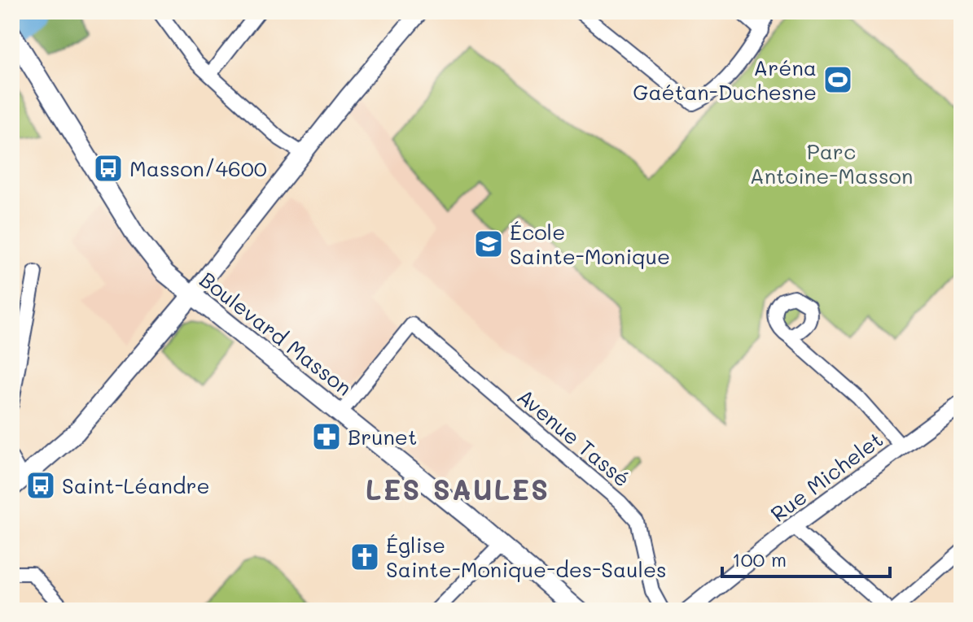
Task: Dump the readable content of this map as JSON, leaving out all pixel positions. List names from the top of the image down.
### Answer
{
  "streets": {
    "main road": ["Boulevard Masson"],
    "street": ["Avenue Tassé", "Rue Michelet"]
  },
  "crossings": [
    ["Boulevard Masson", "Avenue Tassé"]
  ],
  "districts": ["LES SAULES"],
  "parks": ["Parc Antoine-Masson"],
  "places": {
    "sports": ["Aréna Gaétan-Duchesne"],
    "bus stop": ["Masson/4600", "Saint-Léandre"],
    "school or university": ["École Sainte-Monique"],
    "pharmacy": ["Brunet"],
    "church": ["Église Sainte-Monique-des-Saules"]
  },
  "scale_bar": "100 m"
}
